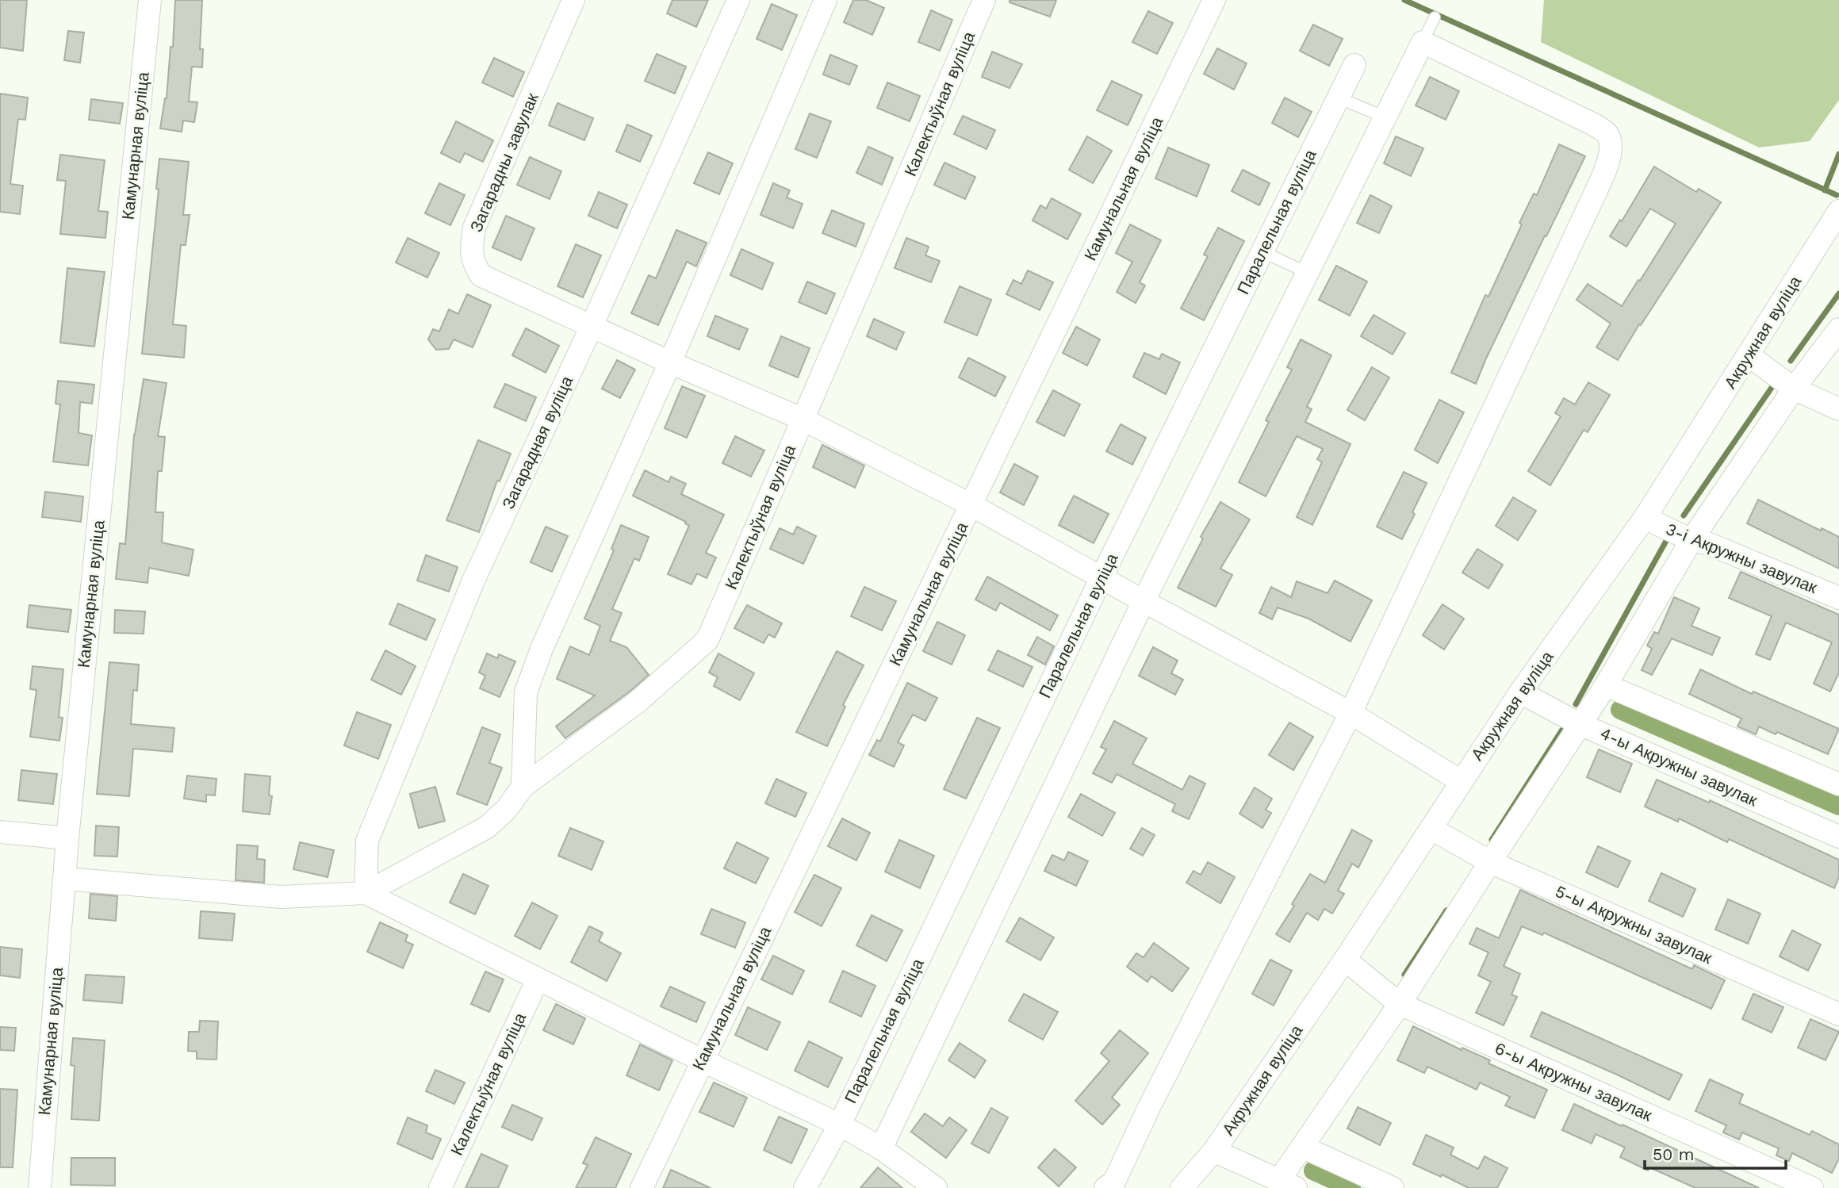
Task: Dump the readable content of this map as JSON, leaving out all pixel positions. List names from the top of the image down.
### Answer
{
  "streets": {
    "street": [
      "Калектыўная вуліца",
      "Камунарная вуліца",
      "Загарадны завулак",
      "Камунальная вуліца",
      "Паралельная вуліца",
      "Акружная вуліца",
      "Загарадная вуліца",
      "3-і Акружны завулак",
      "4-ы Акружны завулак",
      "5-ы Акружны завулак",
      "6-ы Акружны завулак"
    ]
  },
  "crossings": [
    ["Калектыўная вуліца", "Загарадны завулак"],
    ["Калектыўная вуліца", "Загарадная вуліца"],
    ["Загарадны завулак", "Камунальная вуліца"],
    ["Загарадны завулак", "Паралельная вуліца"],
    ["Загарадны завулак", "Акружная вуліца"],
    ["Загарадны завулак", "Загарадная вуліца"],
    ["Акружная вуліца", "3-і Акружны завулак"],
    ["Акружная вуліца", "4-ы Акружны завулак"],
    ["Акружная вуліца", "5-ы Акружны завулак"],
    ["Акружная вуліца", "6-ы Акружны завулак"]
  ],
  "scale_bar": "50 m"
}
